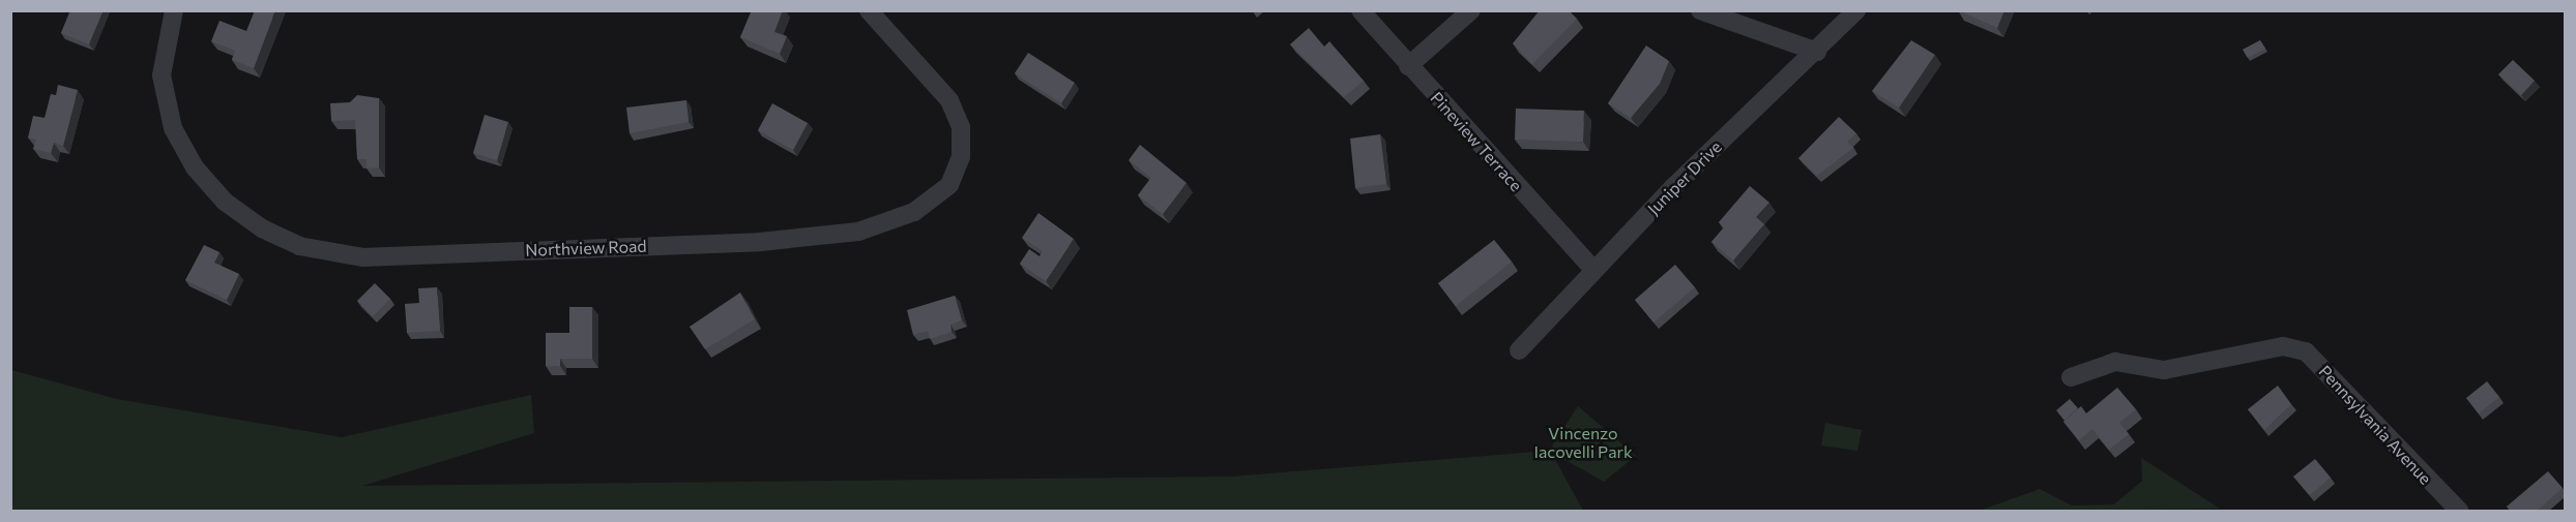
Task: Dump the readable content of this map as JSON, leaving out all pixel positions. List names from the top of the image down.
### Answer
{
  "streets": {
    "street": [
      "Pineview Terrace",
      "Juniper Drive",
      "Northview Road",
      "Pennsylvania Avenue"
    ]
  },
  "crossings": [
    ["Pineview Terrace", "Juniper Drive"]
  ],
  "parks": ["Vincenzo Iacovelli Park"]
}
